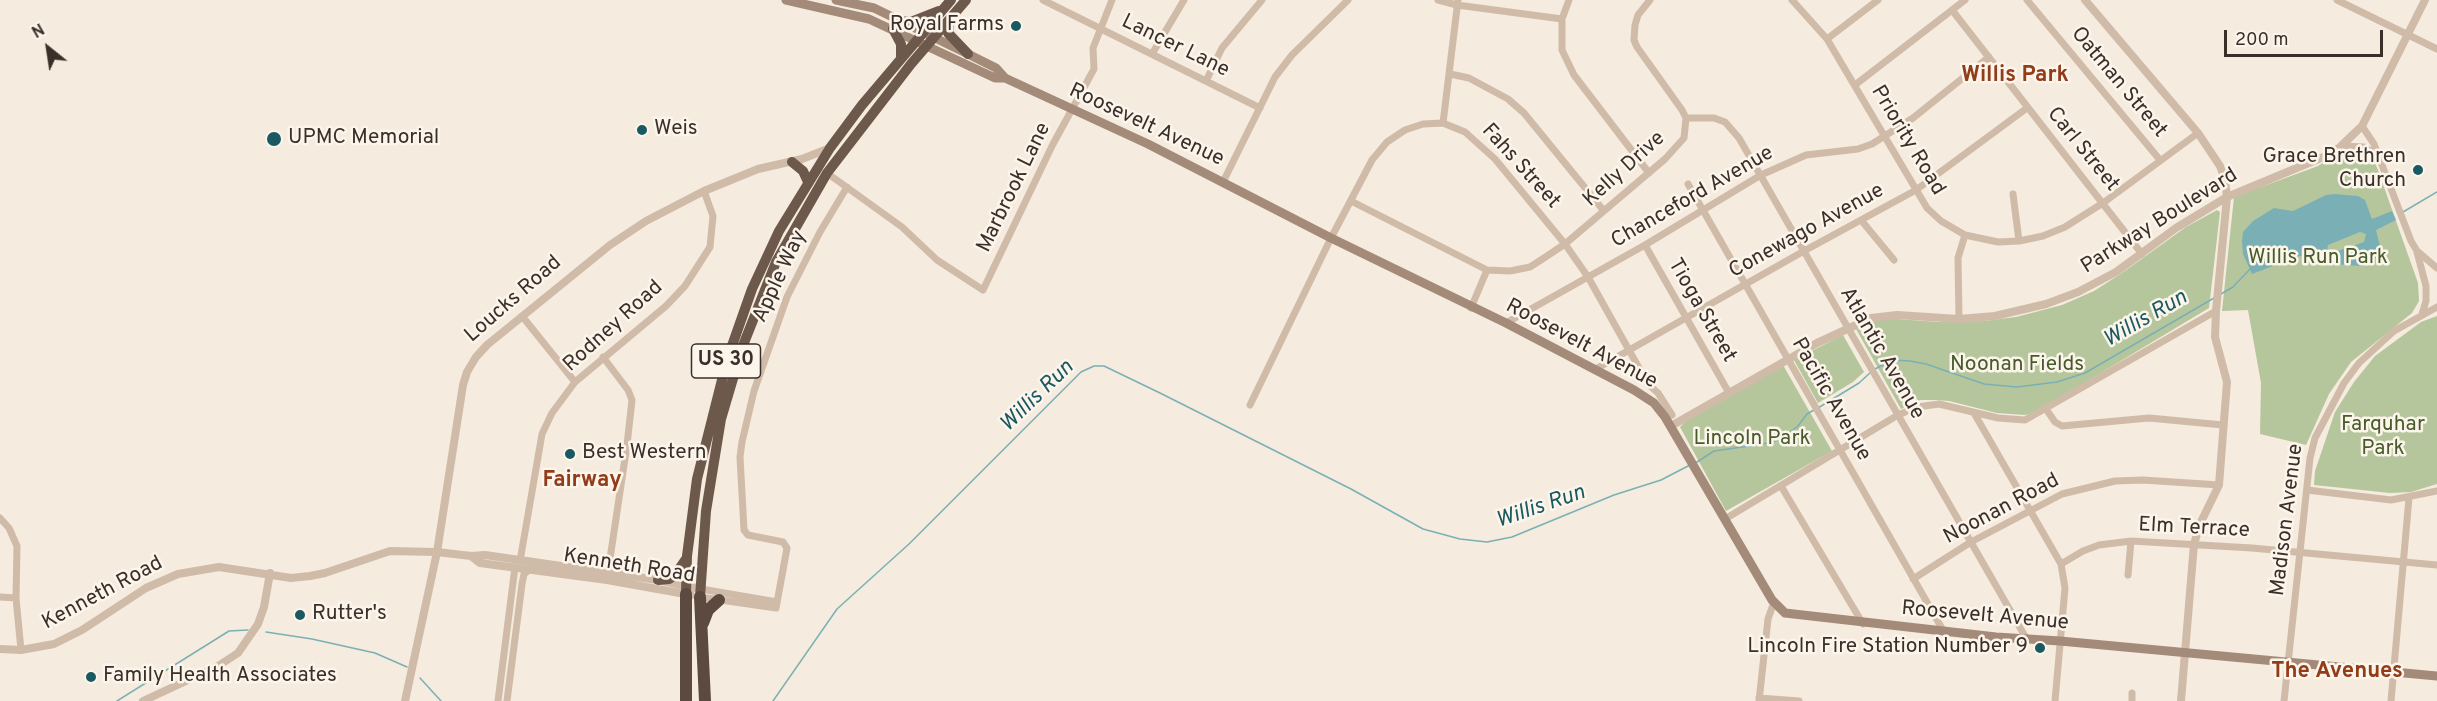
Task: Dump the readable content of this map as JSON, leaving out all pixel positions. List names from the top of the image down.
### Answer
{
  "streets": {
    "highway": ["US 30"],
    "main road": ["Roosevelt Avenue"],
    "street": [
      "Lancer Lane",
      "Oatman Street",
      "Priority Road",
      "Carl Street",
      "Fahs Street",
      "Kelly Drive",
      "Marbrook Lane",
      "Chanceford Avenue",
      "Parkway Boulevard",
      "Conewago Avenue",
      "Apple Way",
      "Loucks Road",
      "Tioga Street",
      "Rodney Road",
      "Atlantic Avenue",
      "Pacific Avenue",
      "Noonan Road",
      "Madison Avenue",
      "Elm Terrace",
      "Kenneth Road"
    ]
  },
  "crossings": [
    ["Lancer Lane", "Marbrook Lane"],
    ["Oatman Street", "Priority Road"],
    ["Roosevelt Avenue", "Marbrook Lane"],
    ["Roosevelt Avenue", "Chanceford Avenue"],
    ["Roosevelt Avenue", "Parkway Boulevard"],
    ["Roosevelt Avenue", "Conewago Avenue"],
    ["Roosevelt Avenue", "Atlantic Avenue"],
    ["Roosevelt Avenue", "US 30"],
    ["Roosevelt Avenue", "Pacific Avenue"],
    ["Roosevelt Avenue", "Madison Avenue"],
    ["Priority Road", "Carl Street"],
    ["Priority Road", "Chanceford Avenue"],
    ["Priority Road", "Conewago Avenue"],
    ["Carl Street", "Chanceford Avenue"],
    ["Carl Street", "Parkway Boulevard"],
    ["Carl Street", "Conewago Avenue"],
    ["Fahs Street", "Kelly Drive"],
    ["Fahs Street", "Chanceford Avenue"],
    ["Fahs Street", "Conewago Avenue"],
    ["Kelly Drive", "Atlantic Avenue"],
    ["Marbrook Lane", "Apple Way"],
    ["Chanceford Avenue", "Tioga Street"],
    ["Chanceford Avenue", "Atlantic Avenue"],
    ["Chanceford Avenue", "Pacific Avenue"],
    ["Parkway Boulevard", "Tioga Street"],
    ["Parkway Boulevard", "Atlantic Avenue"],
    ["Parkway Boulevard", "Pacific Avenue"],
    ["Conewago Avenue", "Tioga Street"],
    ["Conewago Avenue", "Atlantic Avenue"],
    ["Conewago Avenue", "Pacific Avenue"],
    ["Apple Way", "Kenneth Road"],
    ["Loucks Road", "Rodney Road"],
    ["Loucks Road", "US 30"],
    ["Loucks Road", "Kenneth Road"],
    ["Rodney Road", "Kenneth Road"],
    ["Atlantic Avenue", "Noonan Road"],
    ["US 30", "Kenneth Road"],
    ["Pacific Avenue", "Noonan Road"],
    ["Madison Avenue", "Elm Terrace"]
  ],
  "districts": ["Willis Park", "Fairway", "The Avenues"],
  "water": ["Willis Run"],
  "parks": [
    "Willis Run Park",
    "Noonan Fields",
    "Farquhar Park",
    "Lincoln Park"
  ],
  "places": [
    "Royal Farms",
    "Weis",
    "UPMC Memorial",
    "Grace Brethren Church",
    "Best Western",
    "Rutter's",
    "Lincoln Fire Station Number 9",
    "Family Health Associates"
  ],
  "scale_bar": "200 m",
  "north": "top left"
}
